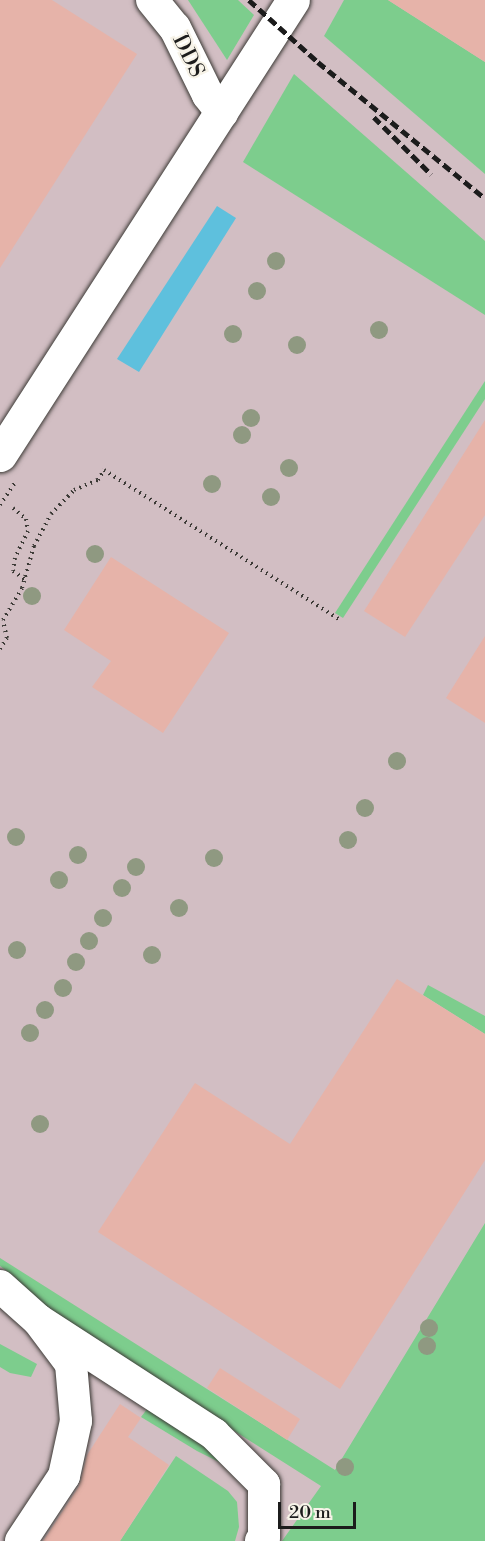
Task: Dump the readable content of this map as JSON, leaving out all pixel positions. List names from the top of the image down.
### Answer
{
  "streets": {
    "lane": ["DDS"]
  },
  "scale_bar": "20 m"
}
